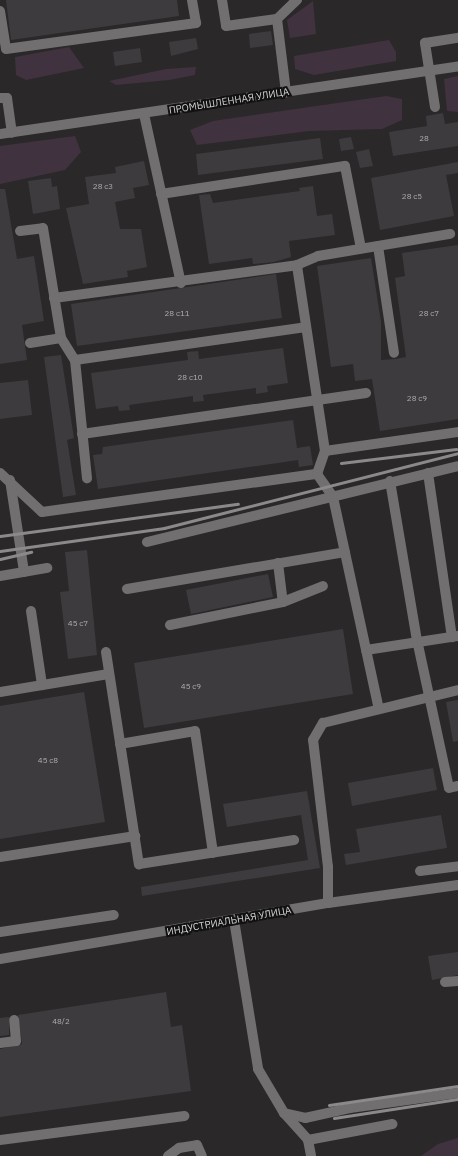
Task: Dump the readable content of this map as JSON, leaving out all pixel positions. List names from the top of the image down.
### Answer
{
  "streets": {
    "street": ["ПРОМЫШЛЕННАЯ УЛИЦА", "ИНДУСТРИАЛЬНАЯ УЛИЦА"]
  },
  "house_numbers": [
    "28",
    "28 с3",
    "28 с5",
    "28 с11",
    "28 с7",
    "28 с10",
    "28 с9",
    "45 с7",
    "45 с9",
    "45 с8",
    "48/2"
  ]
}
